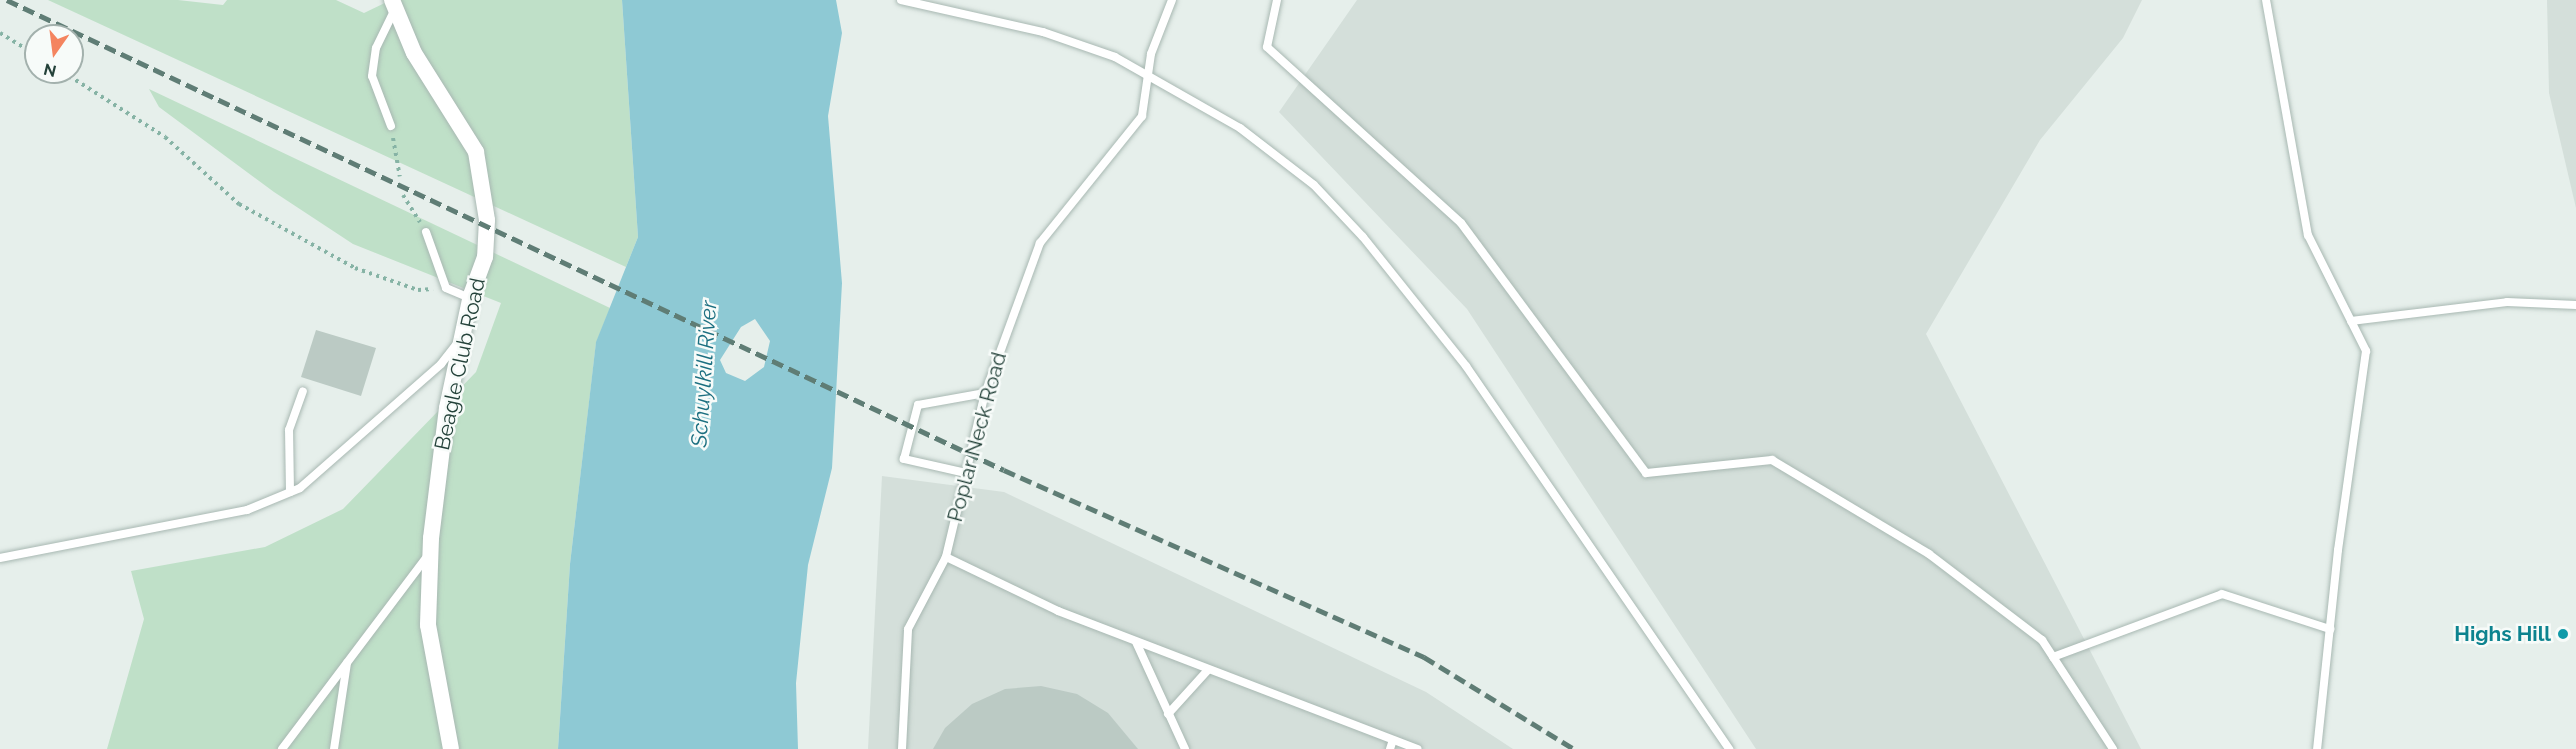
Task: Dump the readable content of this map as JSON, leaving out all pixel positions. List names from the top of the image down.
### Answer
{
  "streets": {
    "street": ["Beagle Club Road"],
    "lane": ["Poplar Neck Road"]
  },
  "water": ["Schuylkill River"],
  "places": ["Highs Hill"],
  "north": "bottom"
}
